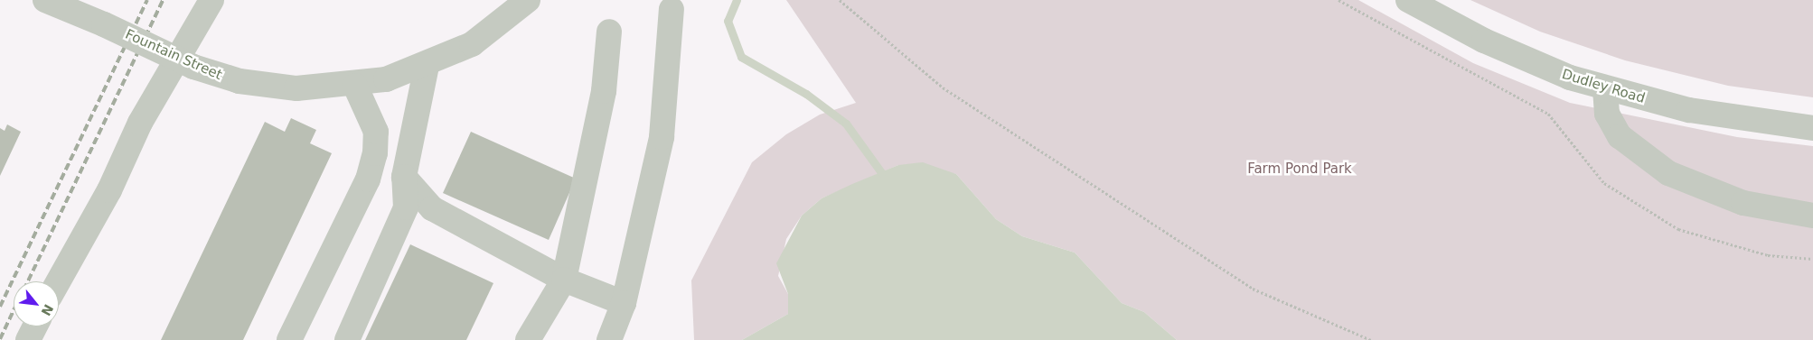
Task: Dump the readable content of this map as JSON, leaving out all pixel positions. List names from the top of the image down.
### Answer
{
  "streets": {
    "street": ["Fountain Street", "Dudley Road"]
  },
  "parks": ["Farm Pond Park"],
  "north": "bottom right"
}
